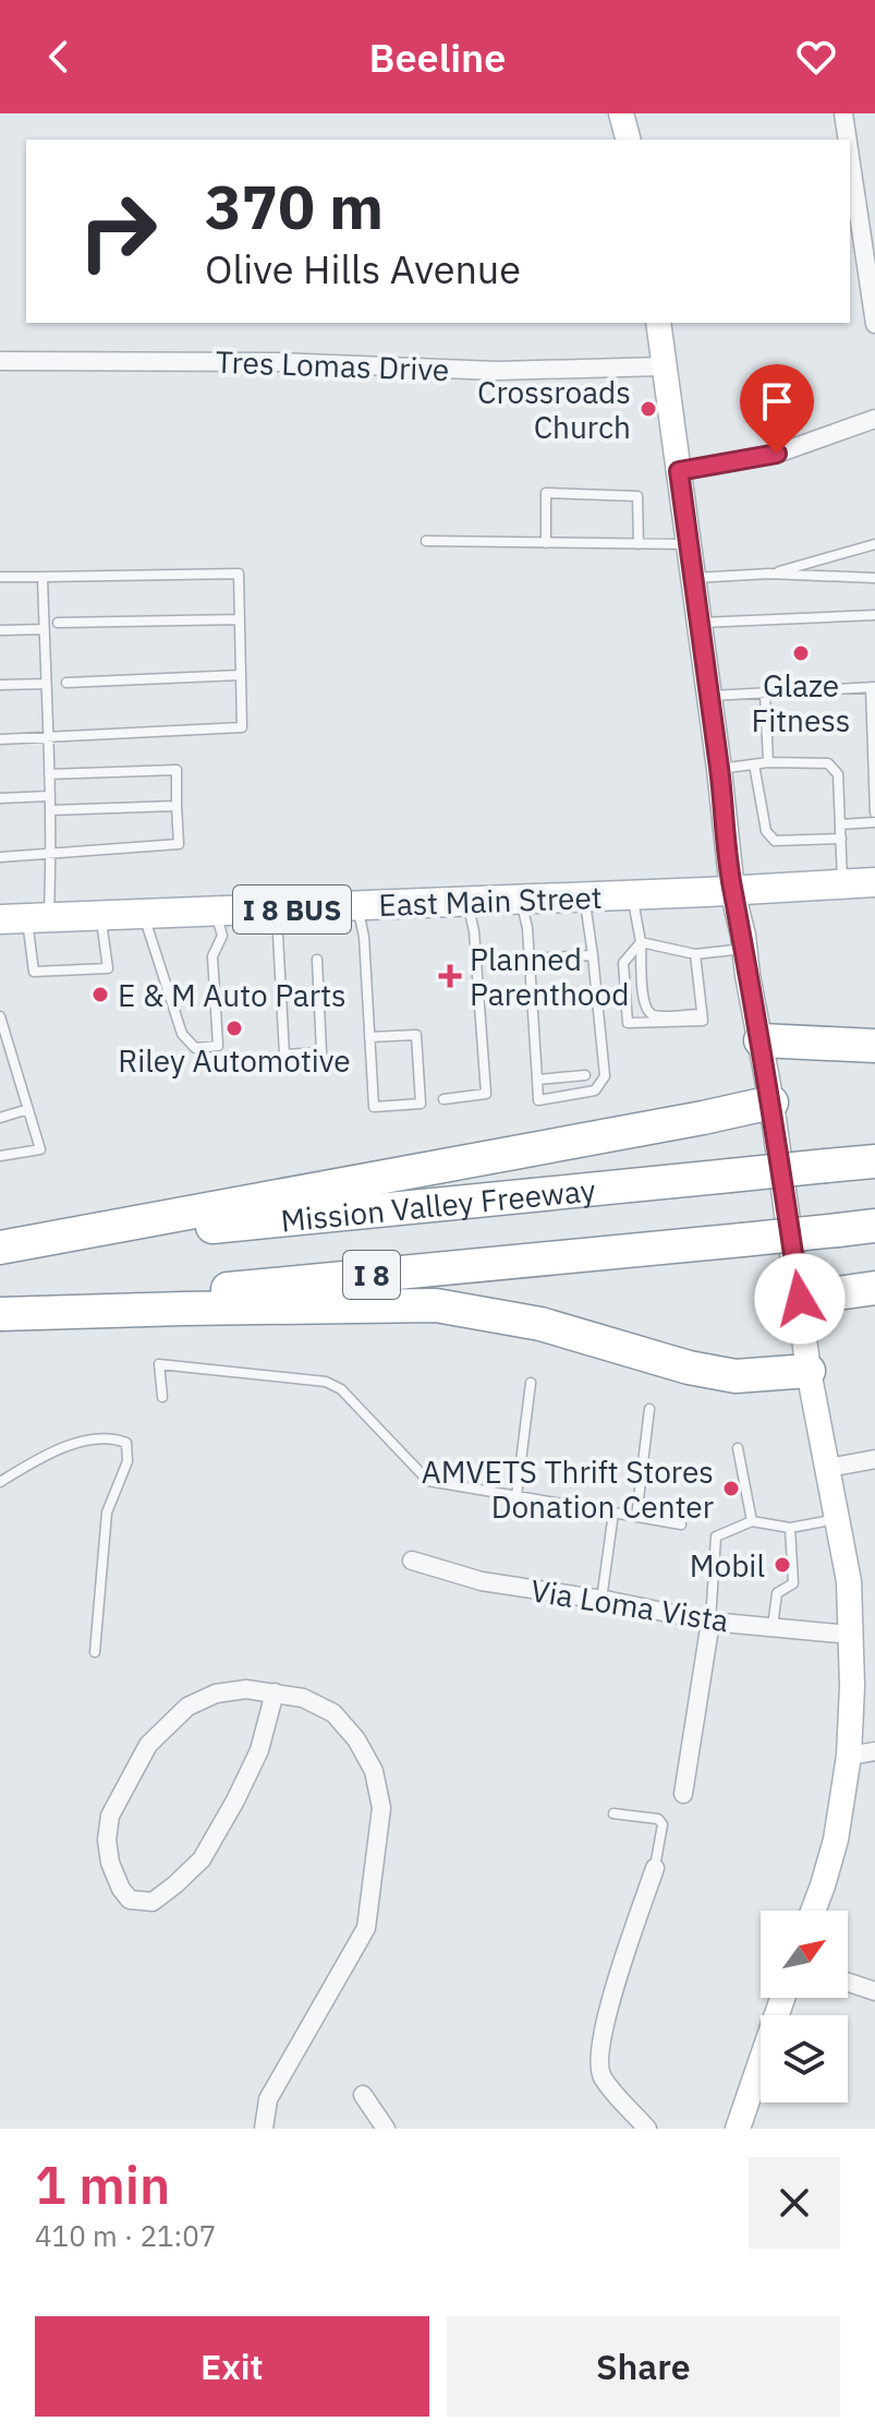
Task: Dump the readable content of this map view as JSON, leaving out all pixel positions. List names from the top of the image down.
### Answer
{
  "streets": {
    "highway": ["Mission Valley Freeway", "I 8"],
    "main road": ["East Main Street", "I 8 BUS"],
    "street": ["Tres Lomas Drive", "Via Loma Vista"]
  },
  "places": {
    "other": [
      "Crossroads Church",
      "Glaze Fitness",
      "E & M Auto Parts",
      "Riley Automotive",
      "AMVETS Thrift Stores Donation Center",
      "Mobil"
    ],
    "health": ["Planned Parenthood"]
  },
  "north": "top right",
  "page": {
    "header": "Beeline",
    "turn": ["370 m", "Olive Hills Avenue"],
    "heading": ["1 min", "410 m · 21:07"],
    "buttons": ["Exit", "Share"]
  }
}
